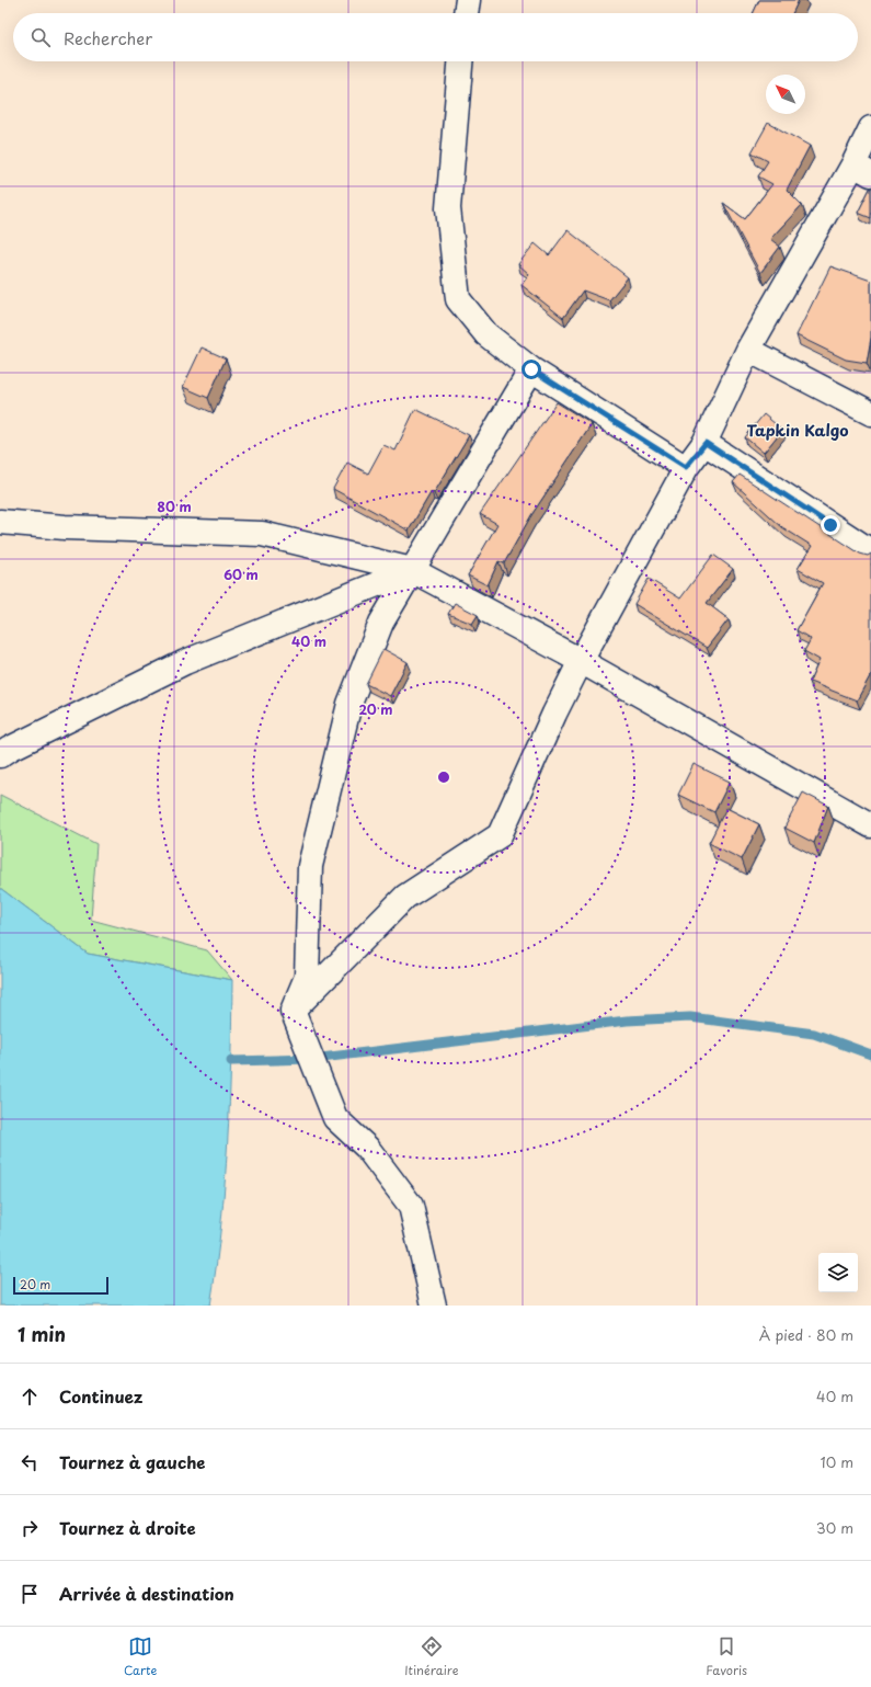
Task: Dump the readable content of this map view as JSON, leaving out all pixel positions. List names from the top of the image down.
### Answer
{
  "districts": ["Tapkin Kalgo"],
  "scale_bar": "20 m",
  "north": "top left",
  "page": {
    "search": "Rechercher",
    "scale": "20 m",
    "heading": ["1 min", "À pied · 80 m"],
    "list": [
      ["Continuez", "40 m"],
      ["Tournez à gauche", "10 m"],
      ["Tournez à droite", "30 m"],
      "Arrivée à destination"
    ],
    "nav": ["Carte", "Itinéraire", "Favoris"]
  },
  "rings": [
    "80 m",
    "60 m",
    "40 m",
    "20 m"
  ]
}
